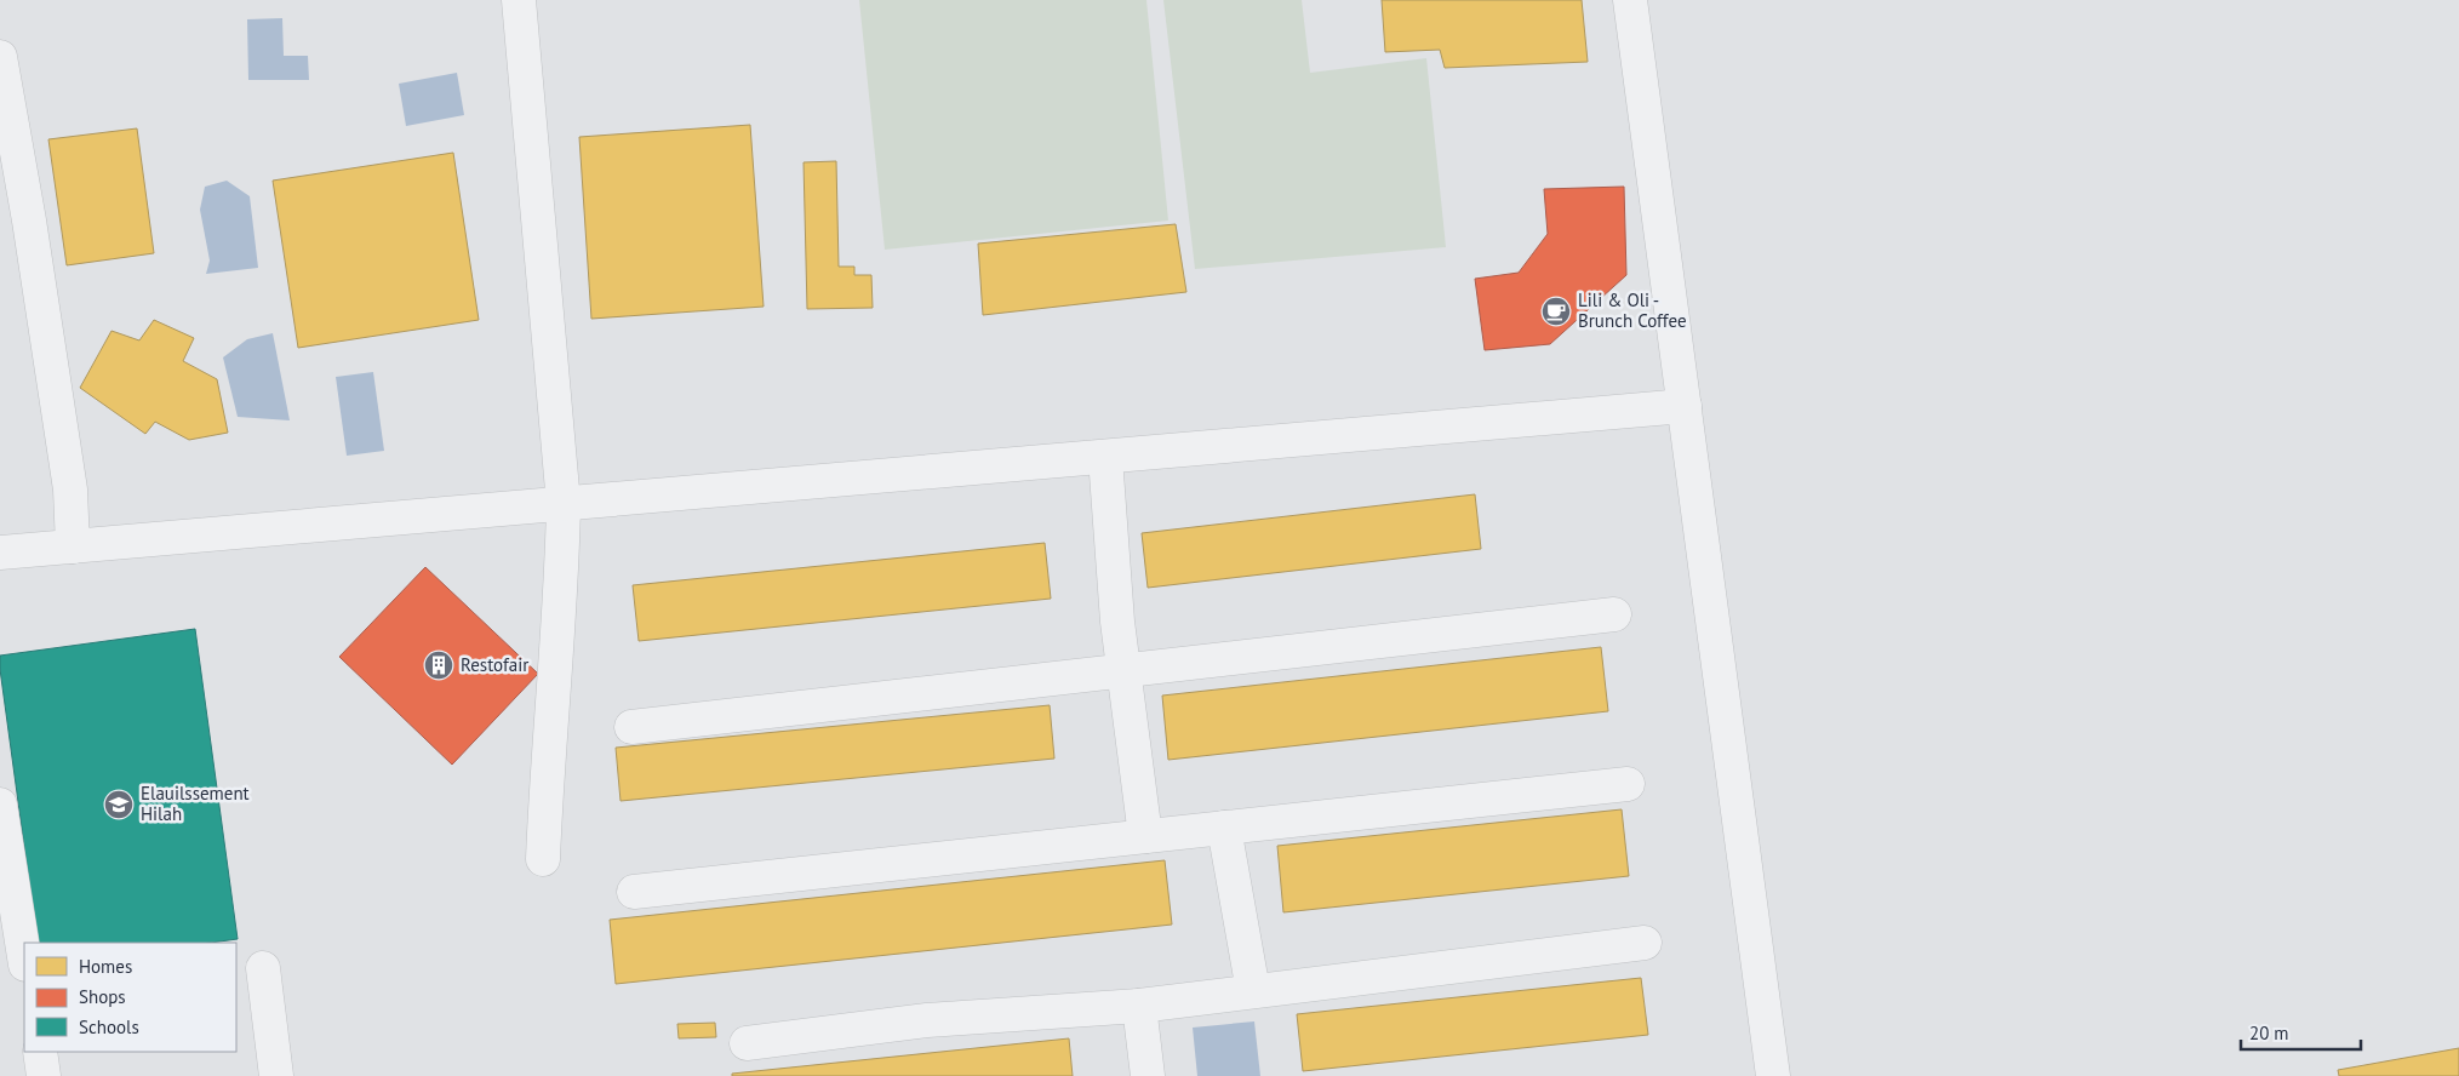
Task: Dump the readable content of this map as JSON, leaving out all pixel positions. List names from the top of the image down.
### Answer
{
  "places": {
    "cafe": ["Lili & Oli - Brunch Coffee"],
    "building": ["Restofair"],
    "school or university": ["Elauilssement Hilah"]
  },
  "legend": ["Homes", "Shops", "Schools"],
  "scale_bar": "20 m"
}
